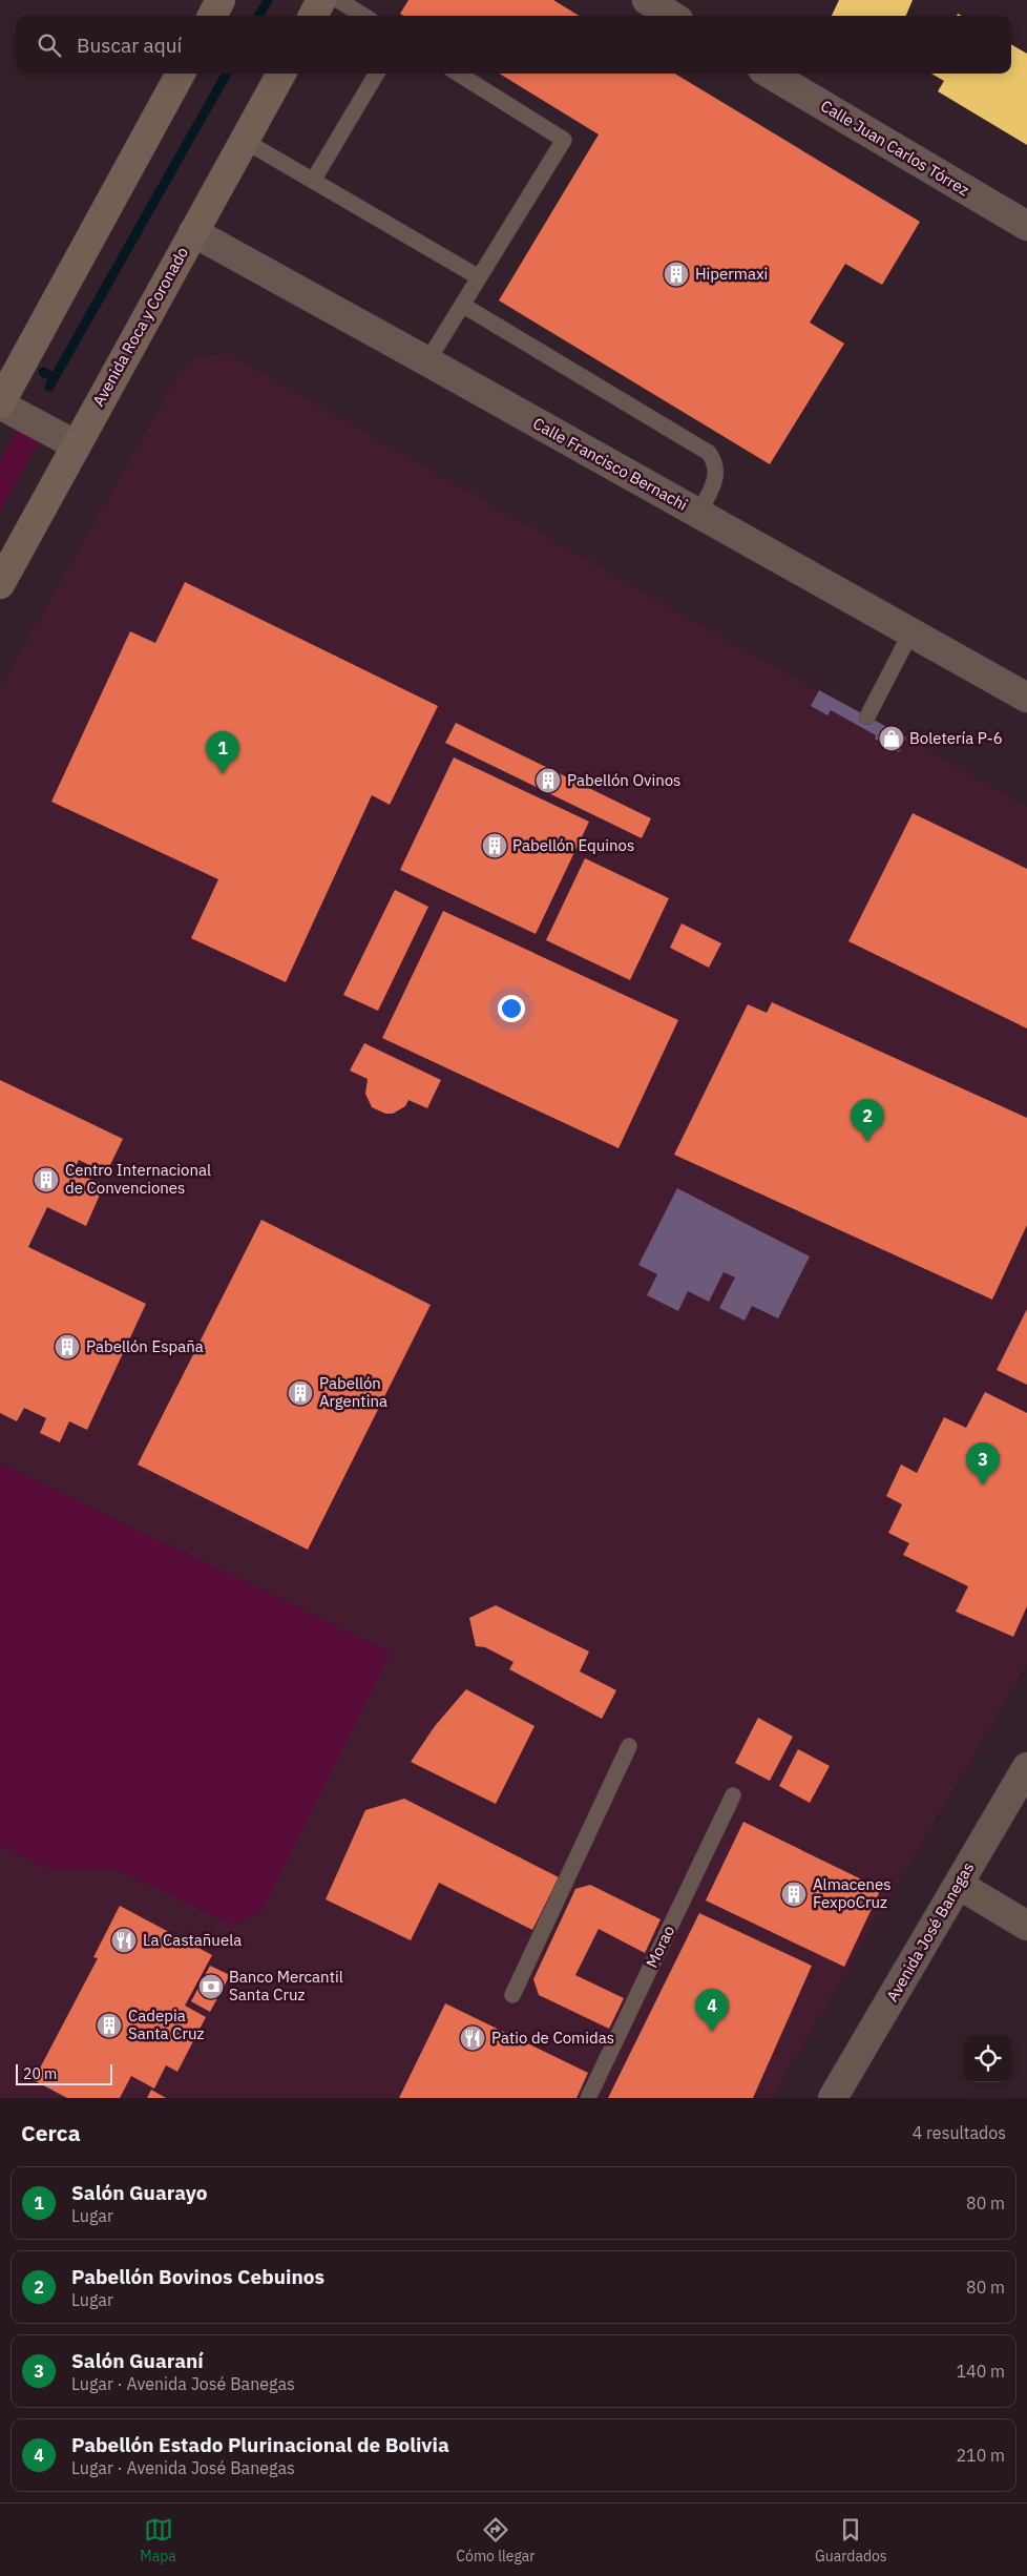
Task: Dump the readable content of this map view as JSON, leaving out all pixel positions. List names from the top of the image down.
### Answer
{
  "streets": {
    "main road": ["Avenida Roca y Coronado"],
    "street": ["Calle Juan Carlos Tórrez", "Calle Francisco Bernachi", "Avenida José Banegas"],
    "lane": ["Morao"]
  },
  "crossings": [
    ["Avenida Roca y Coronado", "Calle Francisco Bernachi"]
  ],
  "places": {
    "building": [
      "Hipermaxi",
      "Pabellón Ovinos",
      "Pabellón Equinos",
      "Centro Internacional de Convenciones",
      "Pabellón España",
      "Pabellón Argentina",
      "Almacenes FexpoCruz",
      "Cadepia Santa Cruz"
    ],
    "shop": ["Boletería P-6"],
    "restaurant": ["La Castañuela", "Patio de Comidas"],
    "bank": ["Banco Mercantil Santa Cruz"]
  },
  "scale_bar": "20 m",
  "page": {
    "search": "Buscar aquí",
    "pins": [
      "1",
      "2",
      "3",
      "4"
    ],
    "scale": "20 m",
    "heading": ["Cerca", "4 resultados"],
    "list": [
      {
        "mark": "1",
        "name": "Salón Guarayo",
        "note": "Lugar",
        "value": "80 m"
      },
      {
        "mark": "2",
        "name": "Pabellón Bovinos Cebuinos",
        "note": "Lugar",
        "value": "80 m"
      },
      {
        "mark": "3",
        "name": "Salón Guaraní",
        "note": "Lugar · Avenida José Banegas",
        "value": "140 m"
      },
      {
        "mark": "4",
        "name": "Pabellón Estado Plurinacional de Bolivia",
        "note": "Lugar · Avenida José Banegas",
        "value": "210 m"
      }
    ],
    "nav": ["Mapa", "Cómo llegar", "Guardados"]
  }
}
